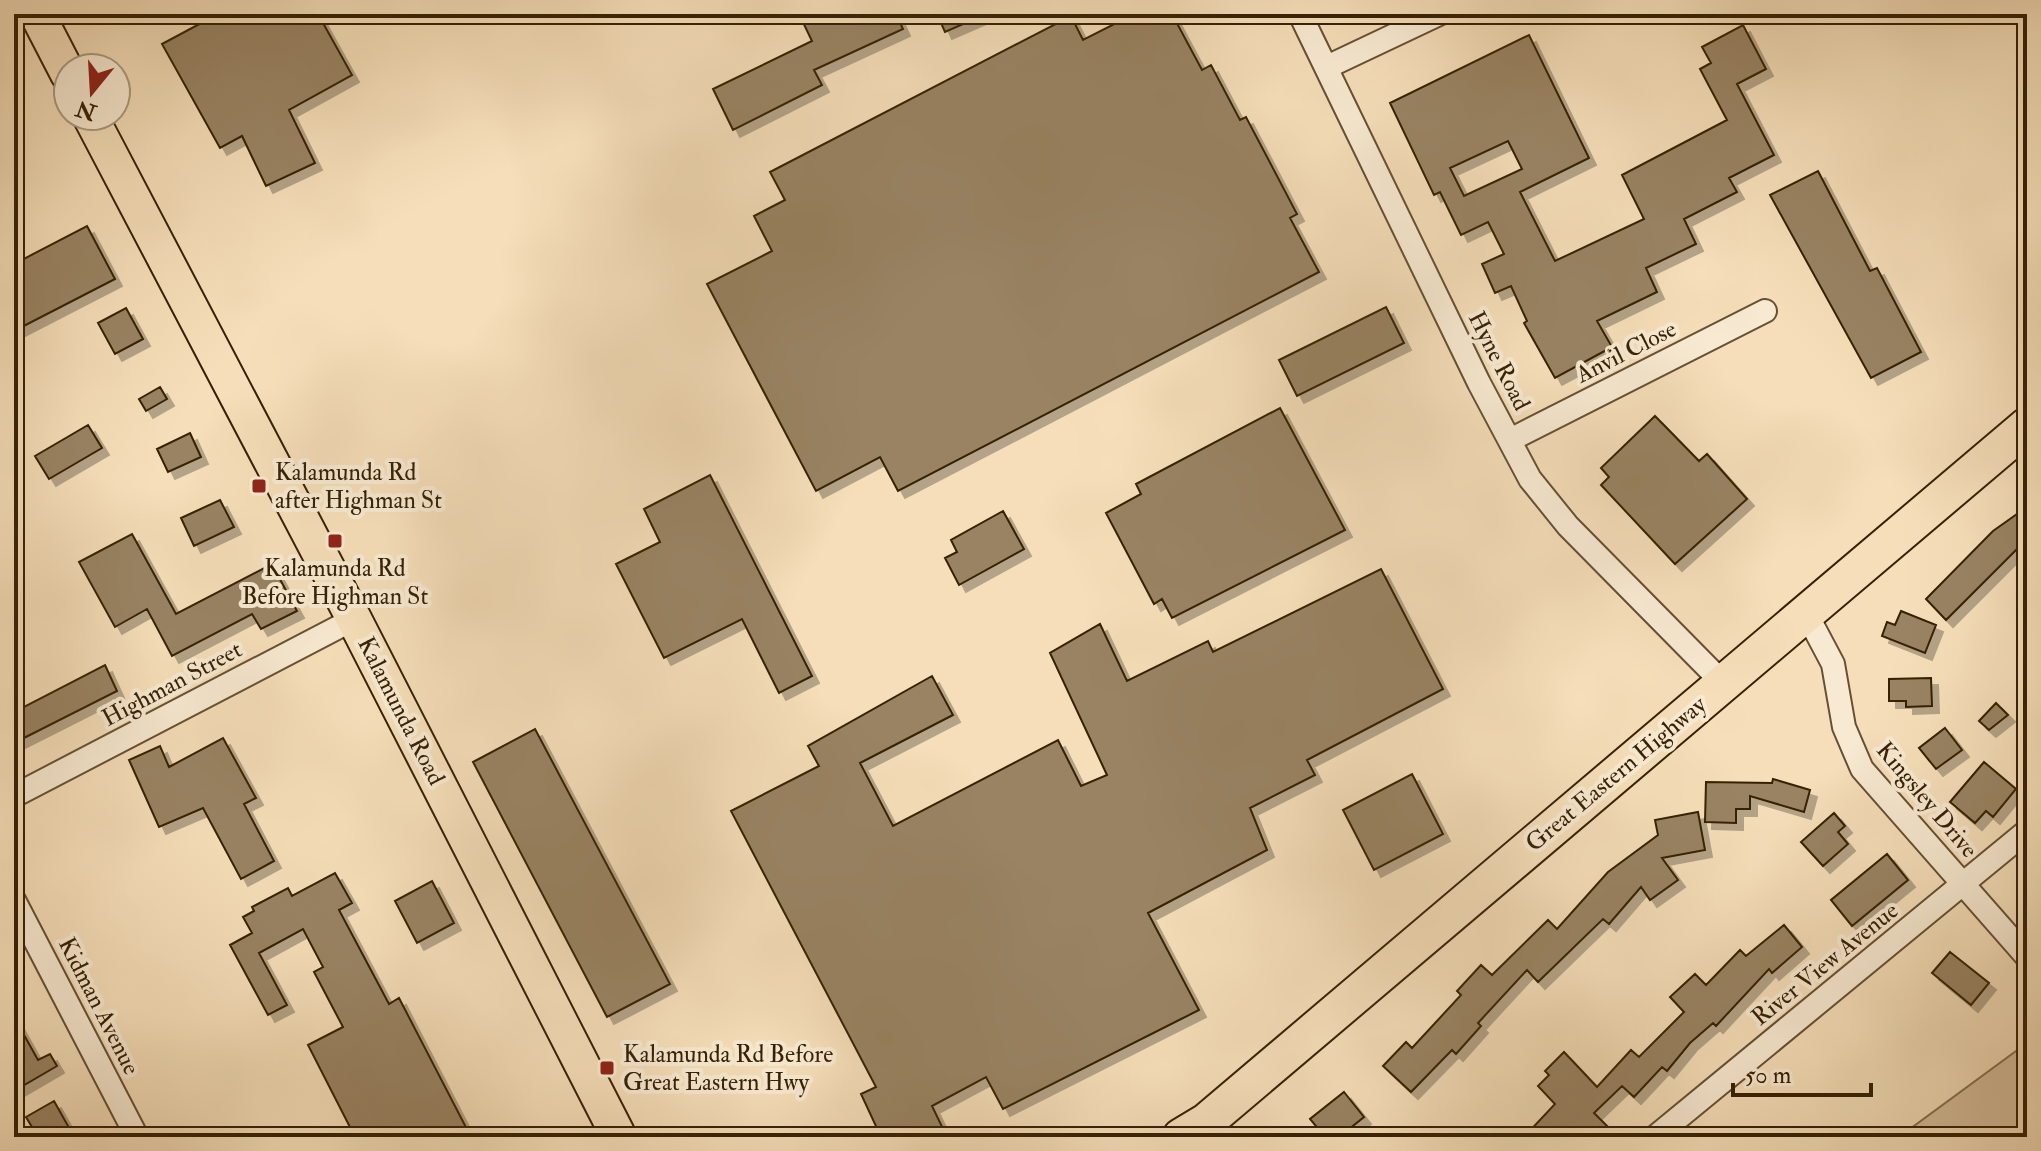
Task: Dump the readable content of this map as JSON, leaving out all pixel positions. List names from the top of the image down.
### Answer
{
  "streets": {
    "highway": ["Great Eastern Highway"],
    "main road": ["Kalamunda Road"],
    "street": [
      "Anvil Close",
      "Hyne Road",
      "Highman Street",
      "Kingsley Drive",
      "River View Avenue",
      "Kidman Avenue"
    ]
  },
  "crossings": [
    ["Anvil Close", "Hyne Road"],
    ["Hyne Road", "Great Eastern Highway"],
    ["Highman Street", "Kalamunda Road"],
    ["Great Eastern Highway", "Kingsley Drive"],
    ["Kingsley Drive", "River View Avenue"]
  ],
  "places": {
    "transit": ["Kalamunda Rd after Highman St", "Kalamunda Rd Before Highman St", "Kalamunda Rd Before Great Eastern Hwy"]
  },
  "scale_bar": "50 m",
  "north": "bottom"
}
